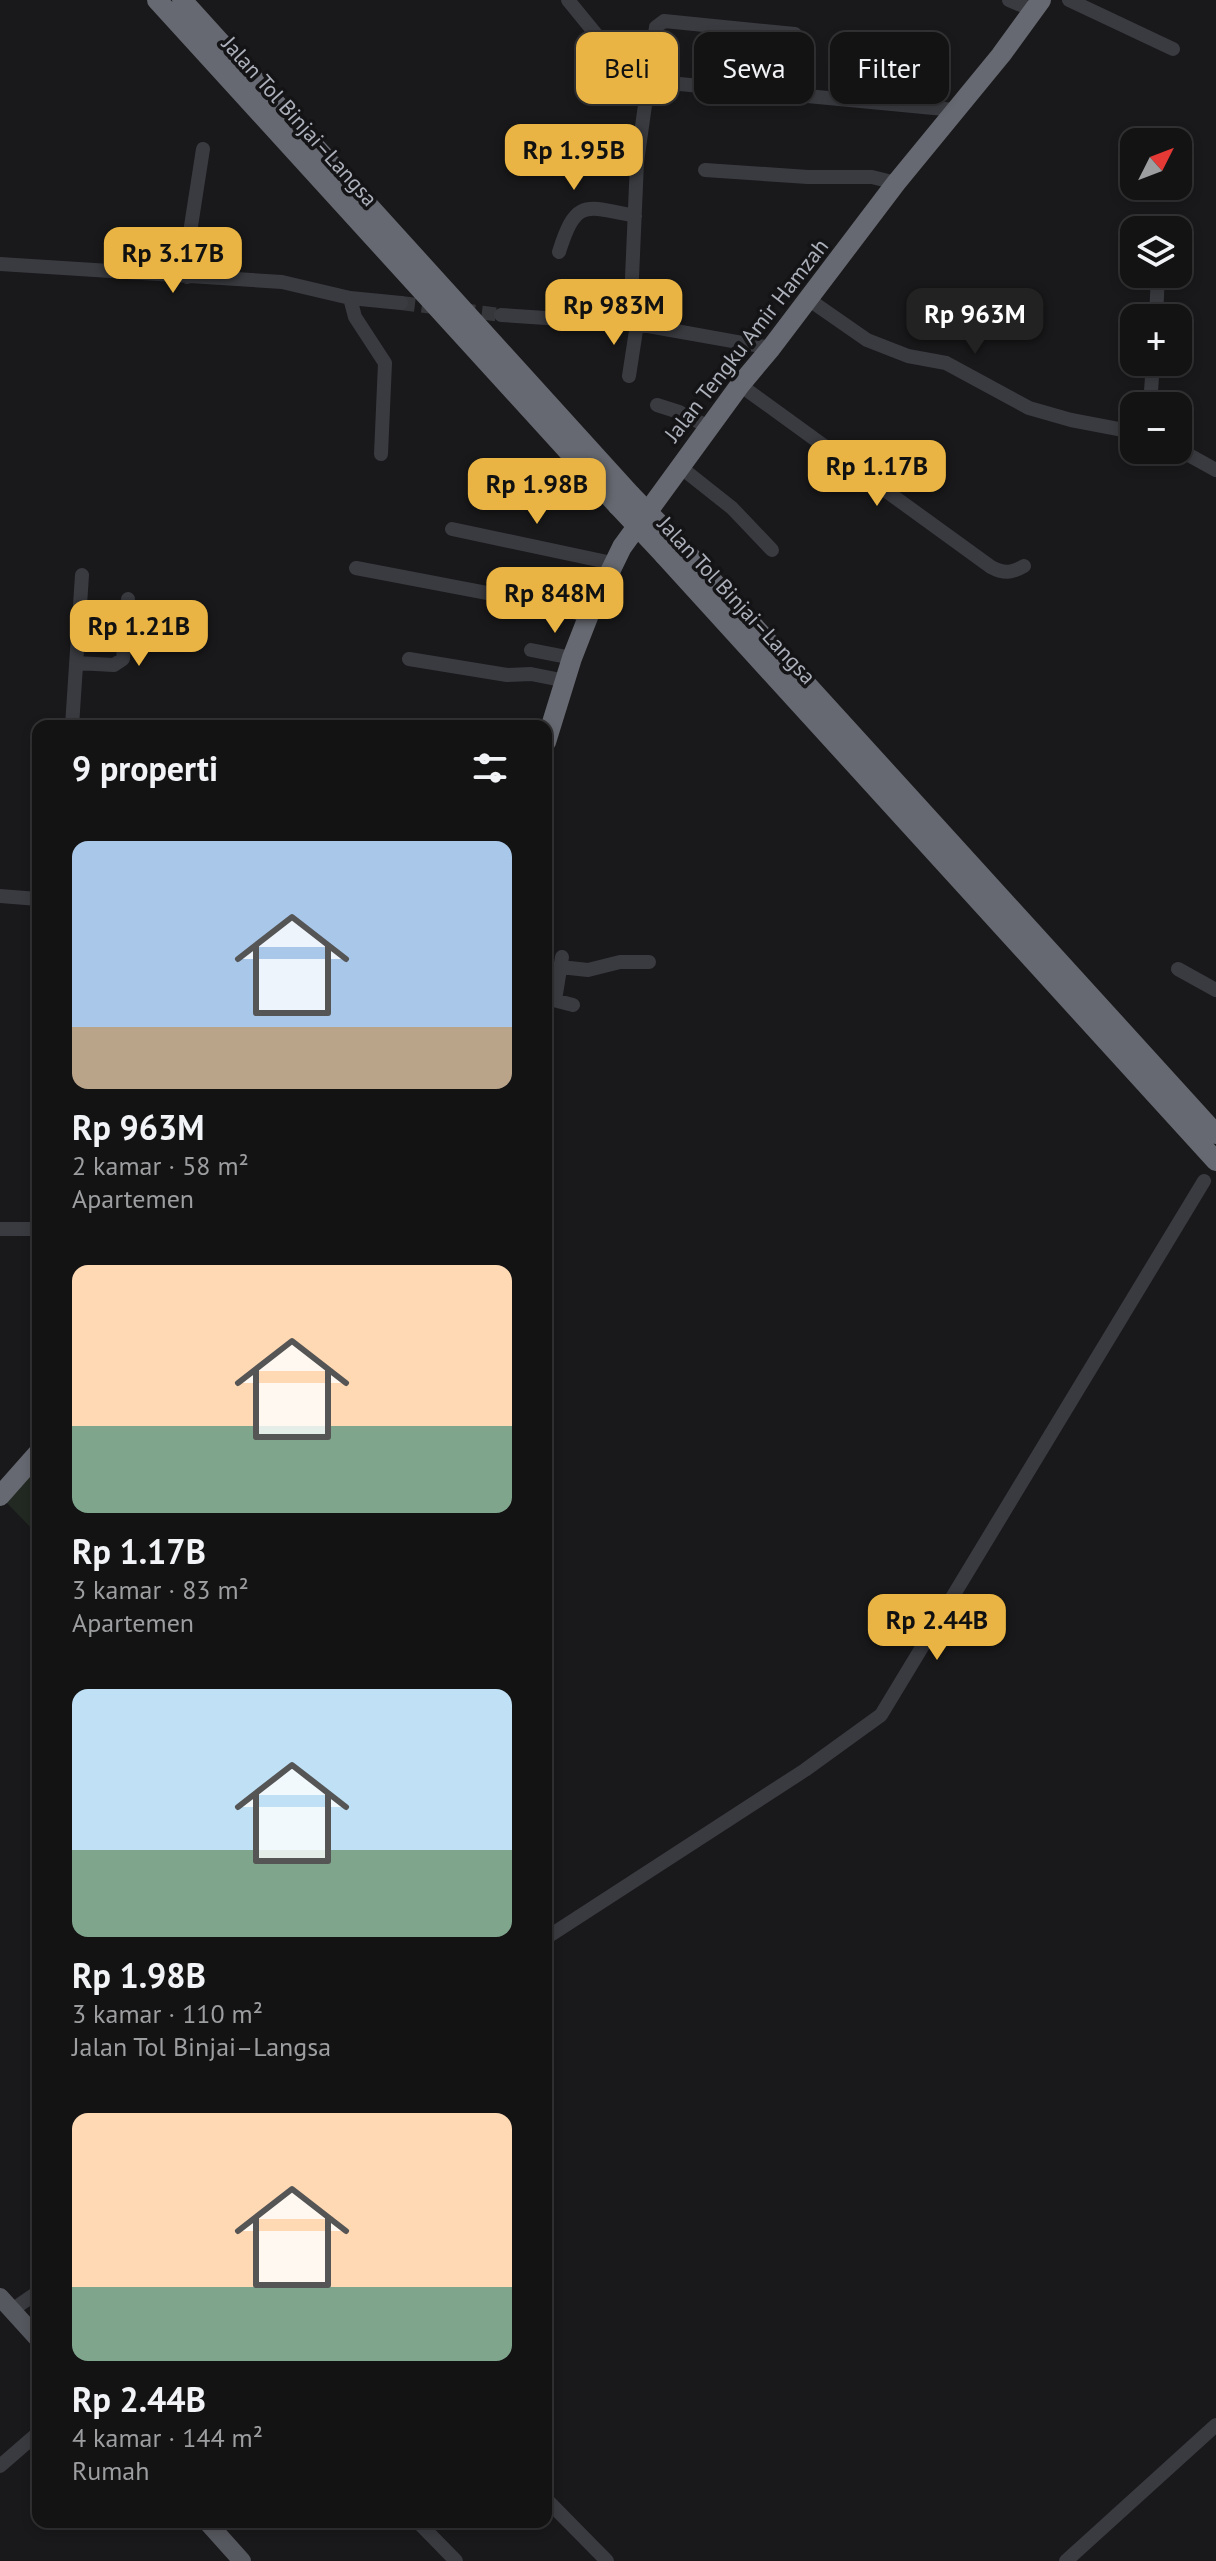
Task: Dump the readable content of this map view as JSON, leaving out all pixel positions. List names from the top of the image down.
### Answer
{
  "streets": {
    "highway": ["Jalan Tol Binjai–Langsa", "Jalan Tengku Amir Hamzah"]
  },
  "north": "top right",
  "page": {
    "chip": ["Beli", "Sewa", "Filter"],
    "price": [
      "Rp 1.95B",
      "Rp 3.17B",
      "Rp 983M",
      "Rp 963M",
      "Rp 1.17B",
      "Rp 1.98B",
      "Rp 848M",
      "Rp 1.21B",
      "Rp 2.44B"
    ],
    "map_buttons": ["+", "−"],
    "heading": "9 properti",
    "list": [
      {
        "name": "Rp 963M",
        "note": "2 kamar · 58 m² · Apartemen"
      },
      {
        "name": "Rp 1.17B",
        "note": "3 kamar · 83 m² · Apartemen"
      },
      {
        "name": "Rp 1.98B",
        "note": "3 kamar · 110 m² · Jalan Tol Binjai–Langsa"
      },
      {
        "name": "Rp 2.44B",
        "note": "4 kamar · 144 m² · Rumah"
      }
    ]
  }
}
